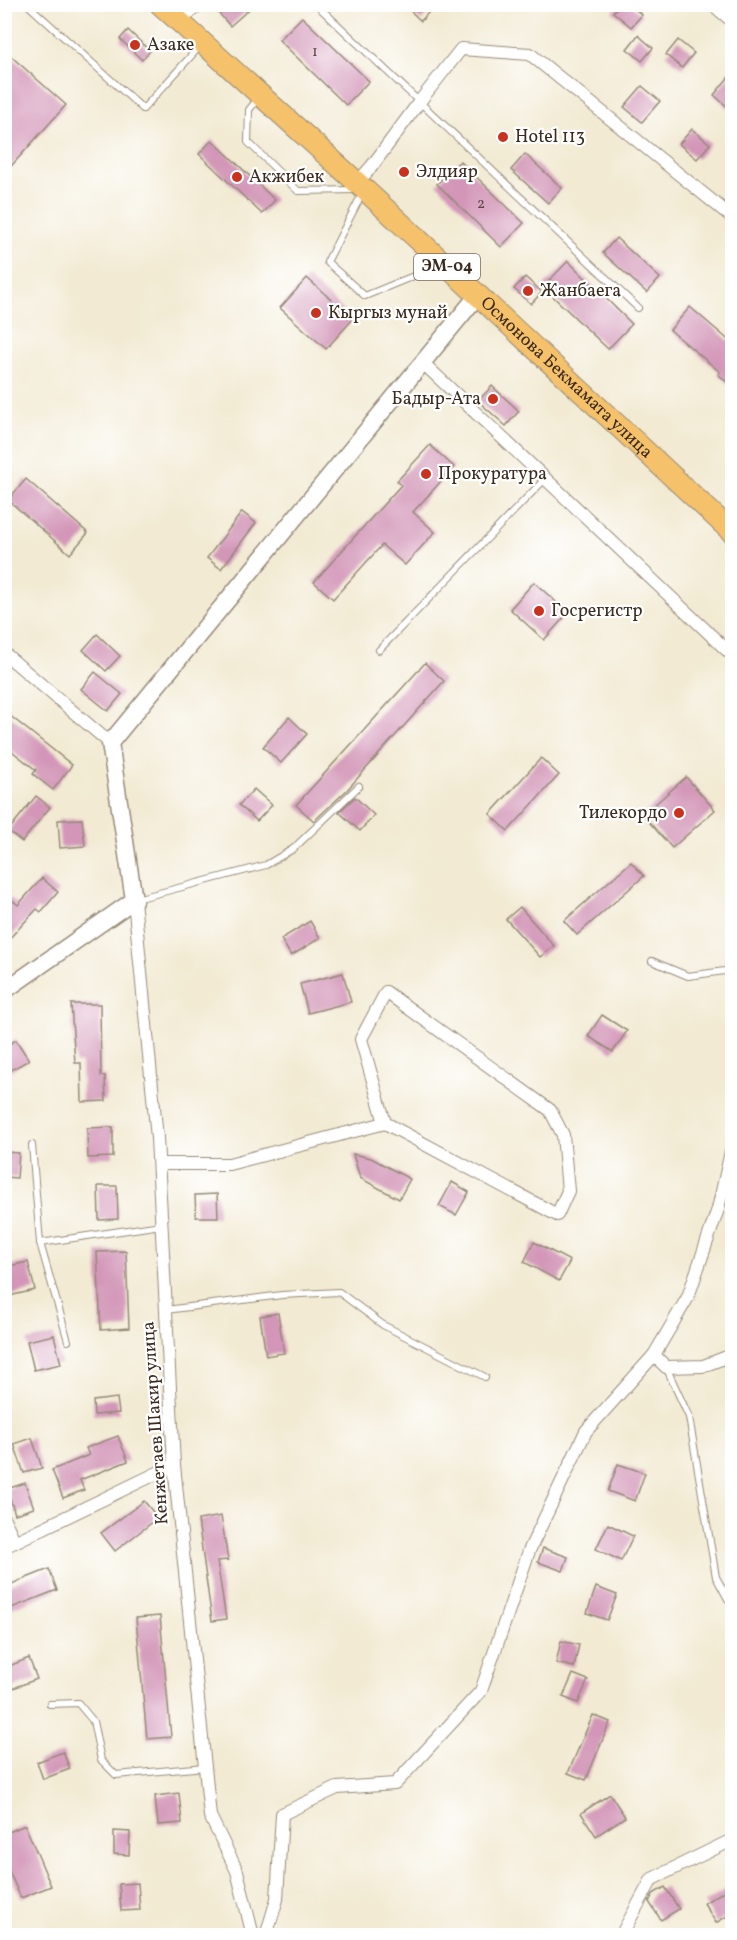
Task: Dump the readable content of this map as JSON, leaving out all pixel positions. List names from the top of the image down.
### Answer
{
  "streets": {
    "highway": ["ЭМ-04", "Осмонова Бекмамата улица"],
    "street": ["Кенжетаев Шакир улица"]
  },
  "places": [
    "Азаке",
    "Hotel 113",
    "Элдияр",
    "Акжибек",
    "Жанбаега",
    "Кыргыз мунай",
    "Бадыр-Ата",
    "Прокуратура",
    "Госрегистр",
    "Тилекордо"
  ],
  "house_numbers": ["1", "2"]
}
